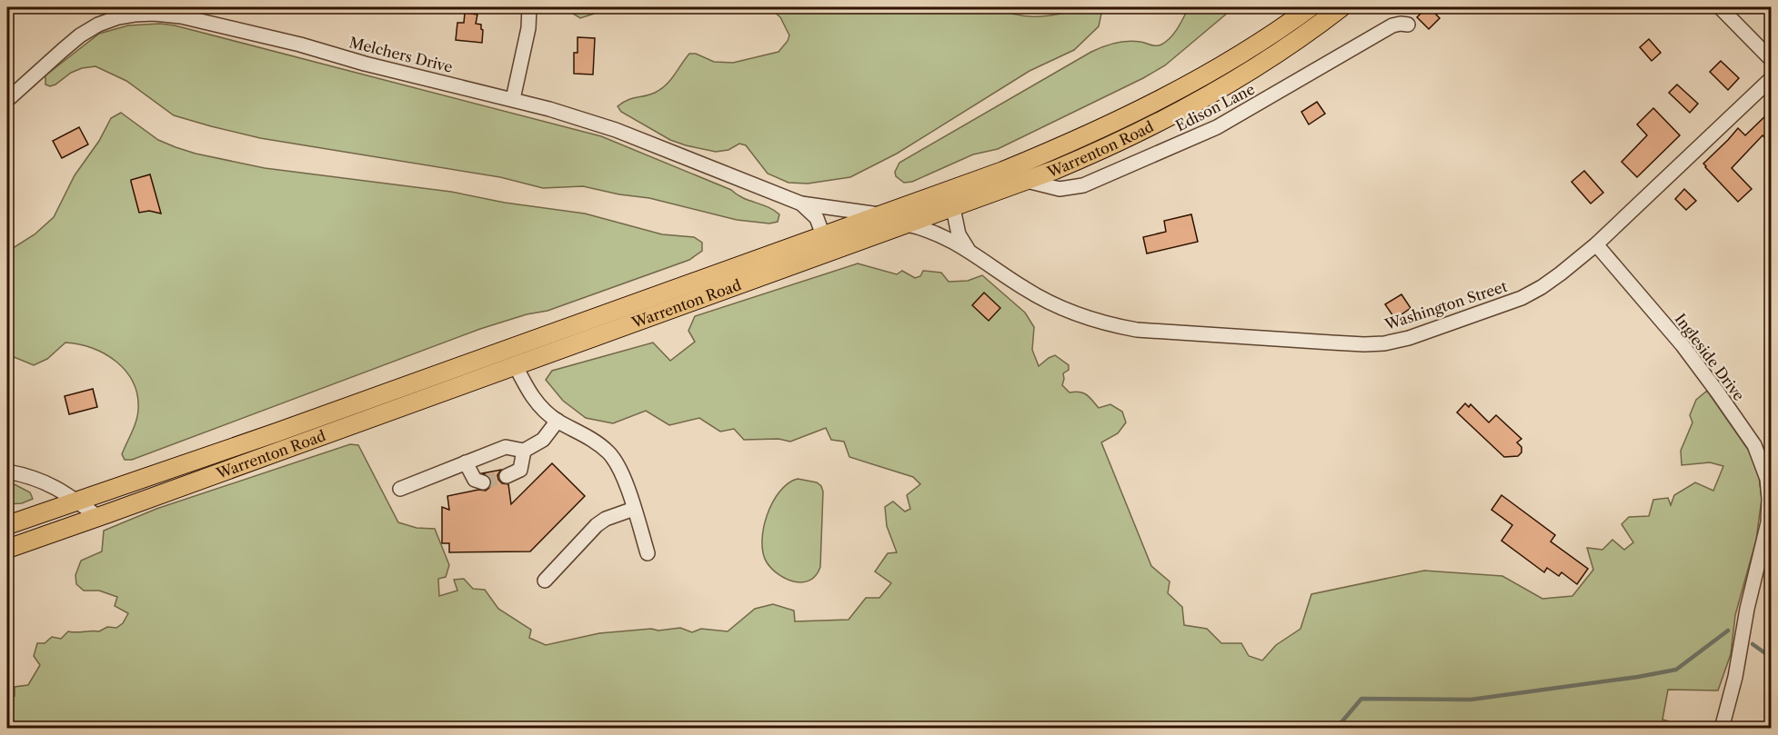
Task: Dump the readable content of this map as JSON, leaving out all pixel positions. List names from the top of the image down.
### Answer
{
  "streets": {
    "main road": ["Warrenton Road"],
    "street": [
      "Melchers Drive",
      "Edison Lane",
      "Washington Street",
      "Ingleside Drive"
    ]
  },
  "crossings": [
    ["Melchers Drive", "Warrenton Road"],
    ["Edison Lane", "Warrenton Road"],
    ["Warrenton Road", "Washington Street"],
    ["Washington Street", "Ingleside Drive"]
  ]
}
